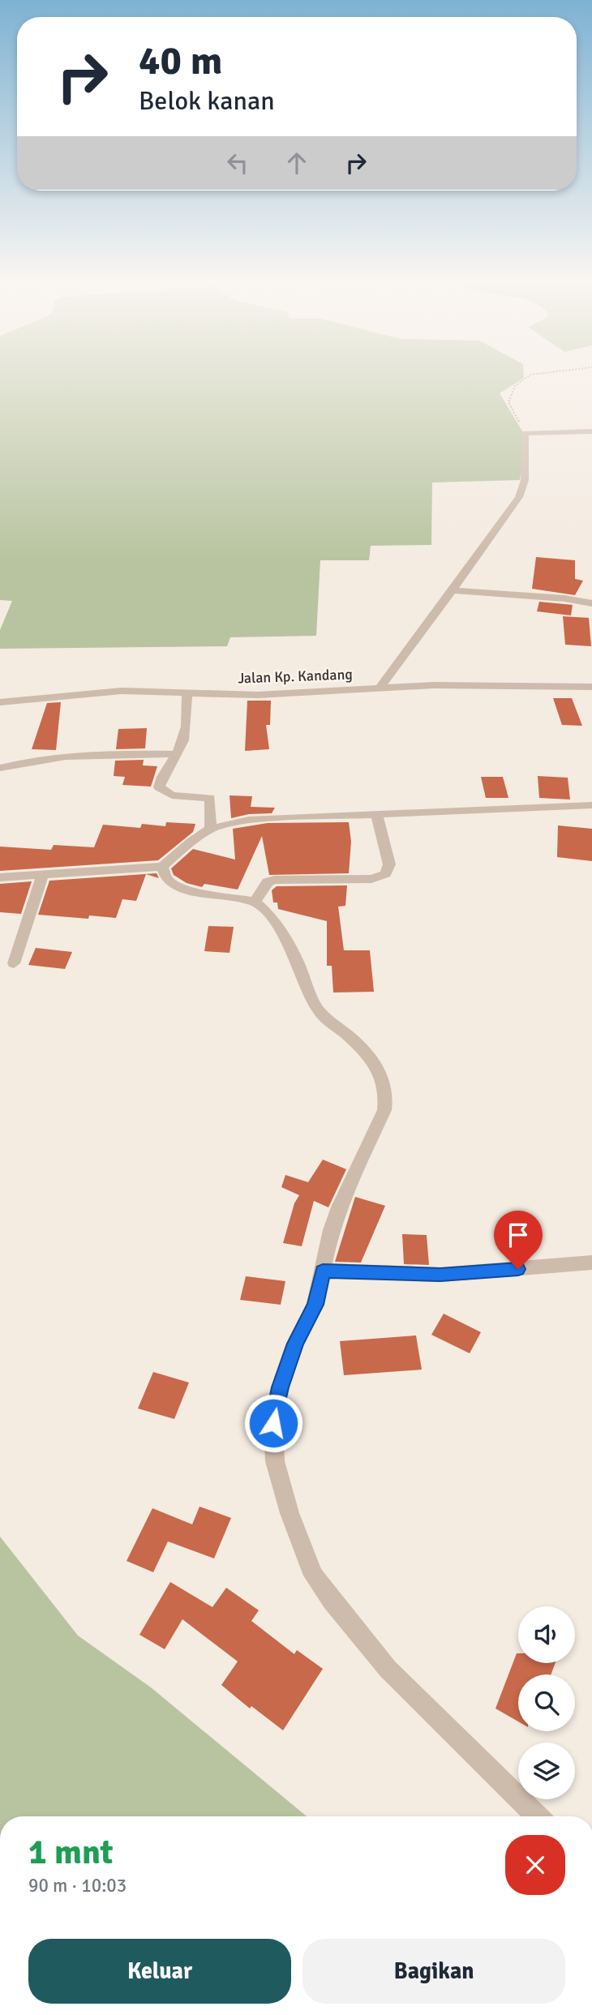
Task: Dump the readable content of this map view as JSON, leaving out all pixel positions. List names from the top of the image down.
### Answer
{
  "streets": {
    "street": ["Jalan Kp. Kandang"]
  },
  "page": {
    "turn": ["40 m", "Belok kanan"],
    "heading": ["1 mnt", "90 m · 10:03"],
    "buttons": ["Keluar", "Bagikan"]
  }
}
